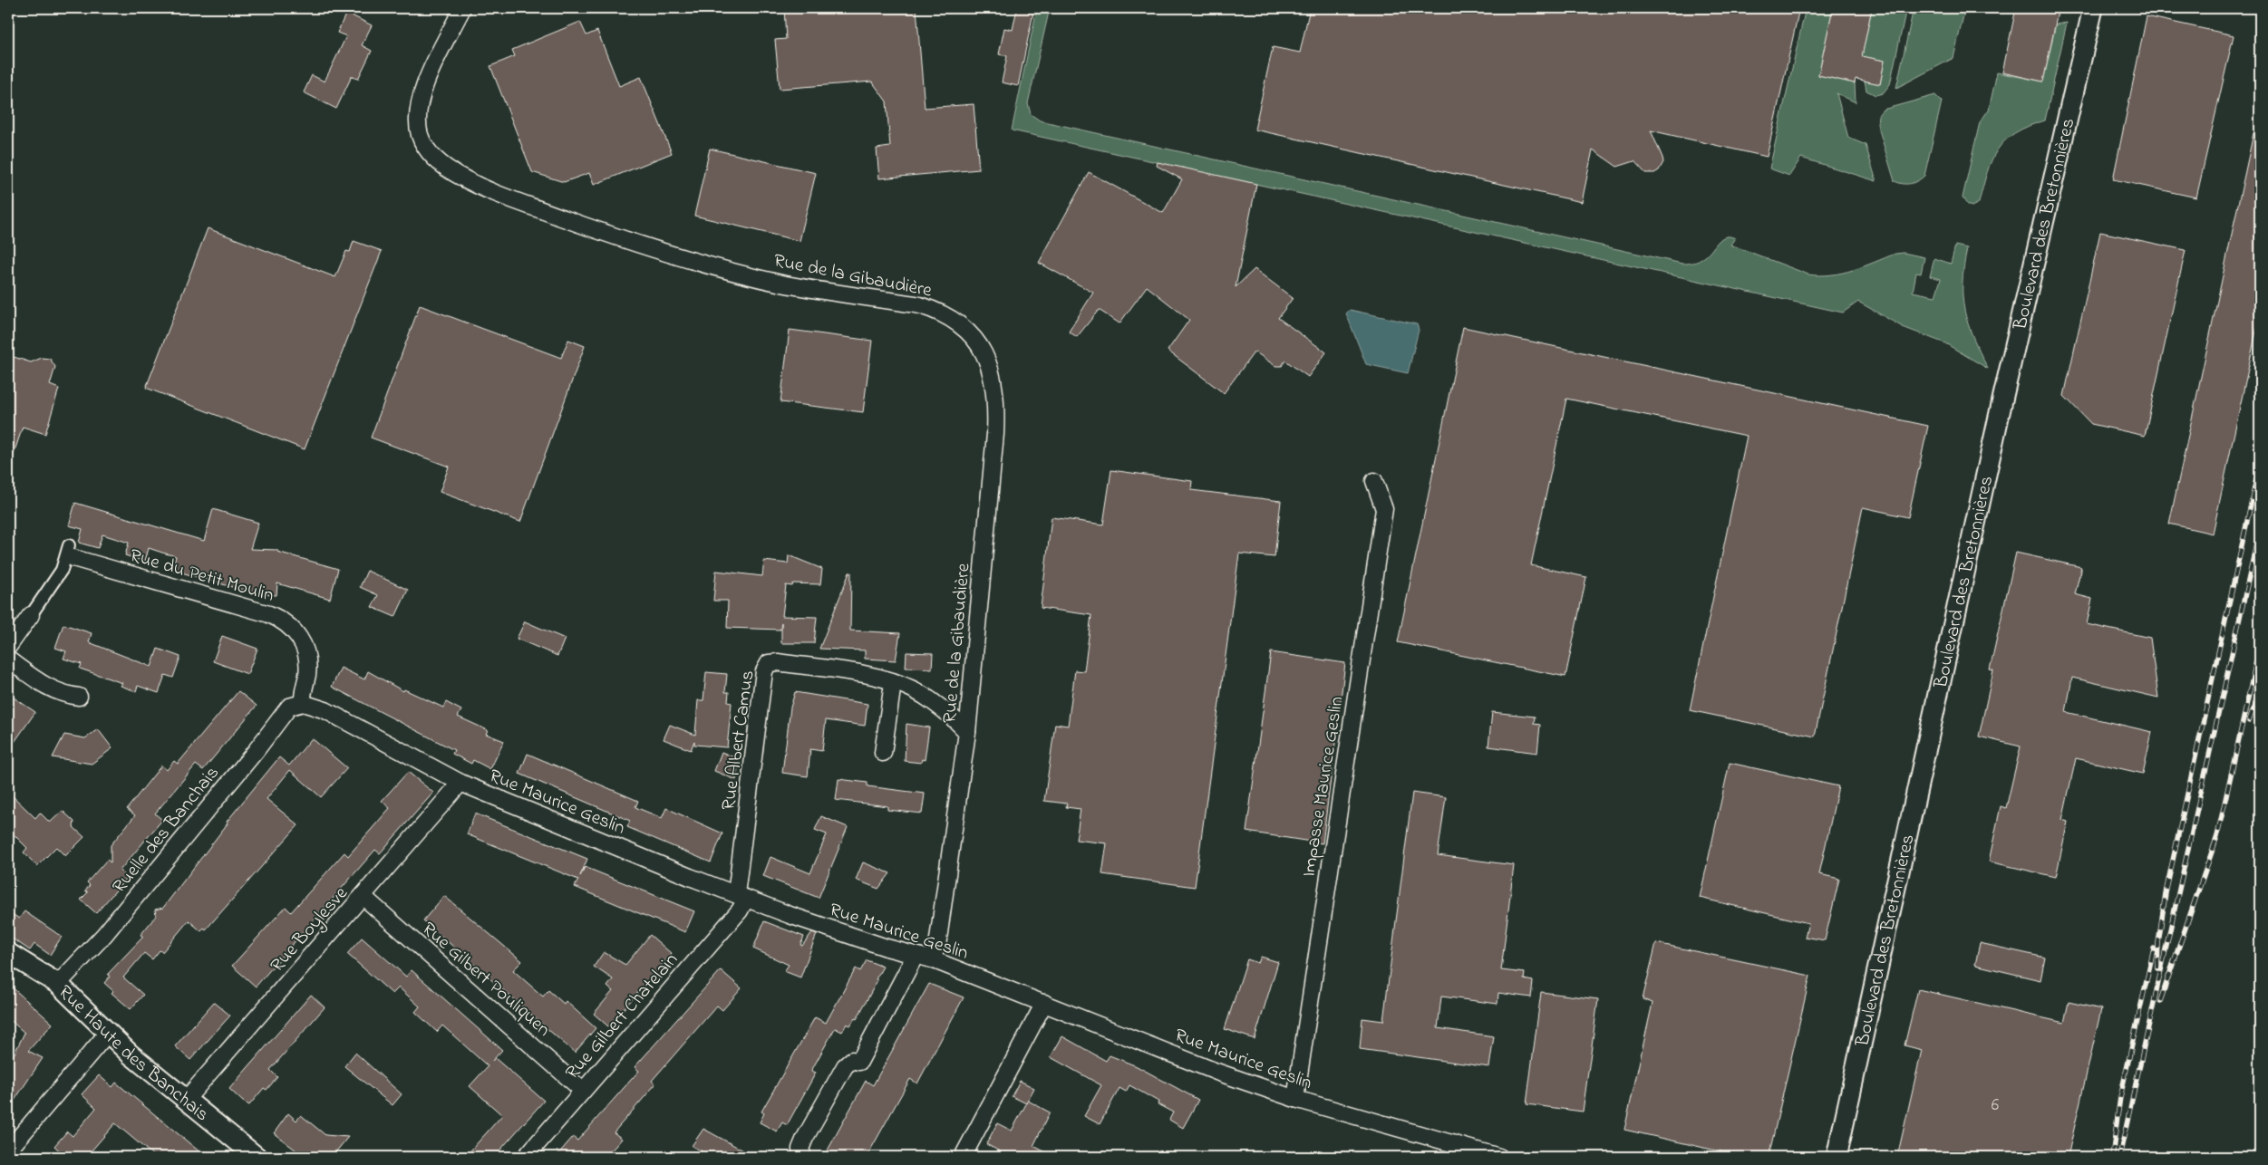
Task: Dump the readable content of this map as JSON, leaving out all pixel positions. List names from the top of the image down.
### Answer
{
  "streets": {
    "street": [
      "Boulevard des Bretonnières",
      "Rue de la Gibaudière",
      "Rue du Petit Moulin",
      "Rue Albert Camus",
      "Impasse Maurice Geslin",
      "Rue Maurice Geslin",
      "Ruelle des Banchais",
      "Rue Boylesve",
      "Rue Gilbert Pouliquen",
      "Rue Gilbert Chatelain",
      "Rue Haute des Banchais"
    ]
  },
  "crossings": [
    ["Rue de la Gibaudière", "Rue Albert Camus"],
    ["Rue de la Gibaudière", "Rue Maurice Geslin"],
    ["Rue du Petit Moulin", "Rue Maurice Geslin"],
    ["Rue du Petit Moulin", "Ruelle des Banchais"],
    ["Rue Albert Camus", "Rue Maurice Geslin"],
    ["Rue Albert Camus", "Rue Gilbert Chatelain"],
    ["Impasse Maurice Geslin", "Rue Maurice Geslin"],
    ["Rue Maurice Geslin", "Ruelle des Banchais"],
    ["Rue Maurice Geslin", "Rue Boylesve"],
    ["Rue Maurice Geslin", "Rue Gilbert Chatelain"],
    ["Ruelle des Banchais", "Rue Haute des Banchais"],
    ["Rue Boylesve", "Rue Gilbert Pouliquen"],
    ["Rue Boylesve", "Rue Haute des Banchais"],
    ["Rue Gilbert Pouliquen", "Rue Gilbert Chatelain"]
  ],
  "house_numbers": ["6"]
}
